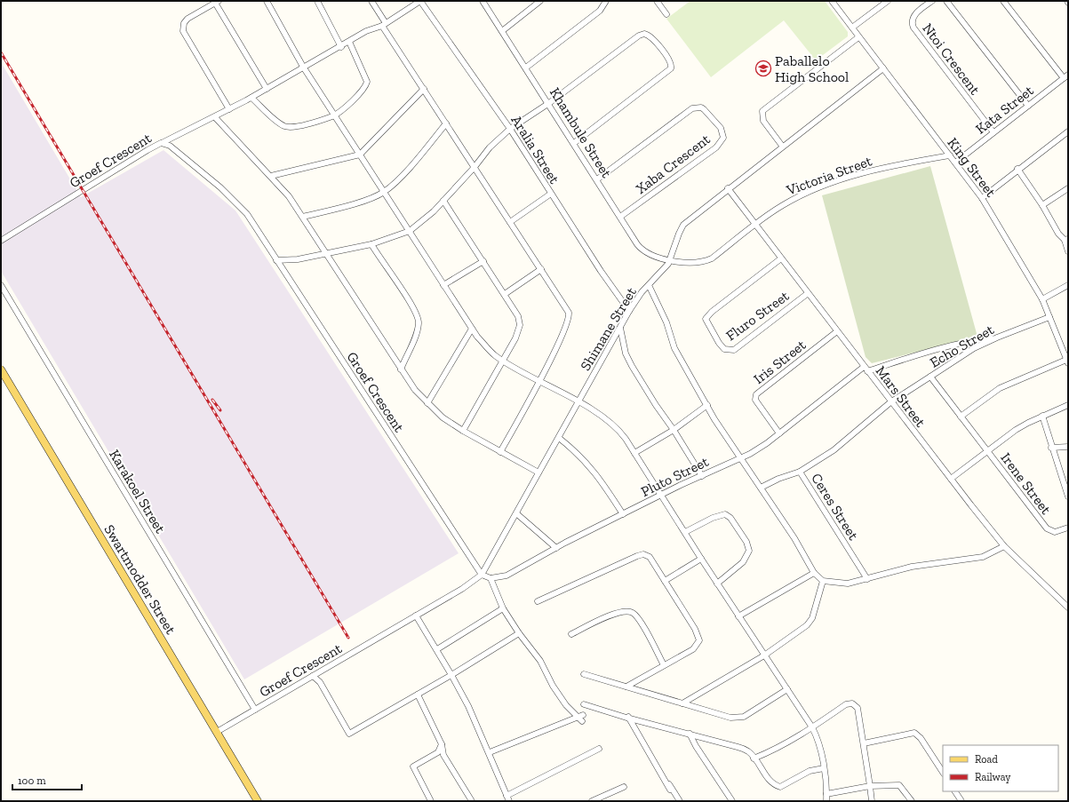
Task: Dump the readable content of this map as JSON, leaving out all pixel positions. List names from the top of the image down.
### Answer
{
  "streets": {
    "main road": ["Swartmodder Street"],
    "street": [
      "Ntoi Crescent",
      "Kata Street",
      "Khambule Street",
      "Aralia Street",
      "Groef Crescent",
      "Xaba Crescent",
      "King Street",
      "Victoria Street",
      "Fluro Street",
      "Shimane Street",
      "Echo Street",
      "Iris Street",
      "Mars Street",
      "Pluto Street",
      "Irene Street",
      "Karakoel Street",
      "Ceres Street"
    ]
  },
  "crossings": [
    ["Ntoi Crescent", "Kata Street"],
    ["Kata Street", "King Street"],
    ["Khambule Street", "Xaba Crescent"],
    ["Khambule Street", "Victoria Street"],
    ["Khambule Street", "Shimane Street"],
    ["Aralia Street", "Shimane Street"],
    ["Groef Crescent", "Shimane Street"],
    ["Groef Crescent", "Karakoel Street"],
    ["Groef Crescent", "Swartmodder Street"],
    ["King Street", "Victoria Street"],
    ["King Street", "Shimane Street"],
    ["King Street", "Echo Street"],
    ["Victoria Street", "Shimane Street"],
    ["Victoria Street", "Mars Street"],
    ["Fluro Street", "Mars Street"],
    ["Shimane Street", "Mars Street"],
    ["Echo Street", "Irene Street"],
    ["Echo Street", "Ceres Street"],
    ["Iris Street", "Mars Street"],
    ["Iris Street", "Pluto Street"],
    ["Mars Street", "Pluto Street"],
    ["Mars Street", "Ceres Street"]
  ],
  "places": {
    "school or university": ["Paballelo High School"]
  },
  "legend": ["Road", "Railway"],
  "scale_bar": "100 m"
}
